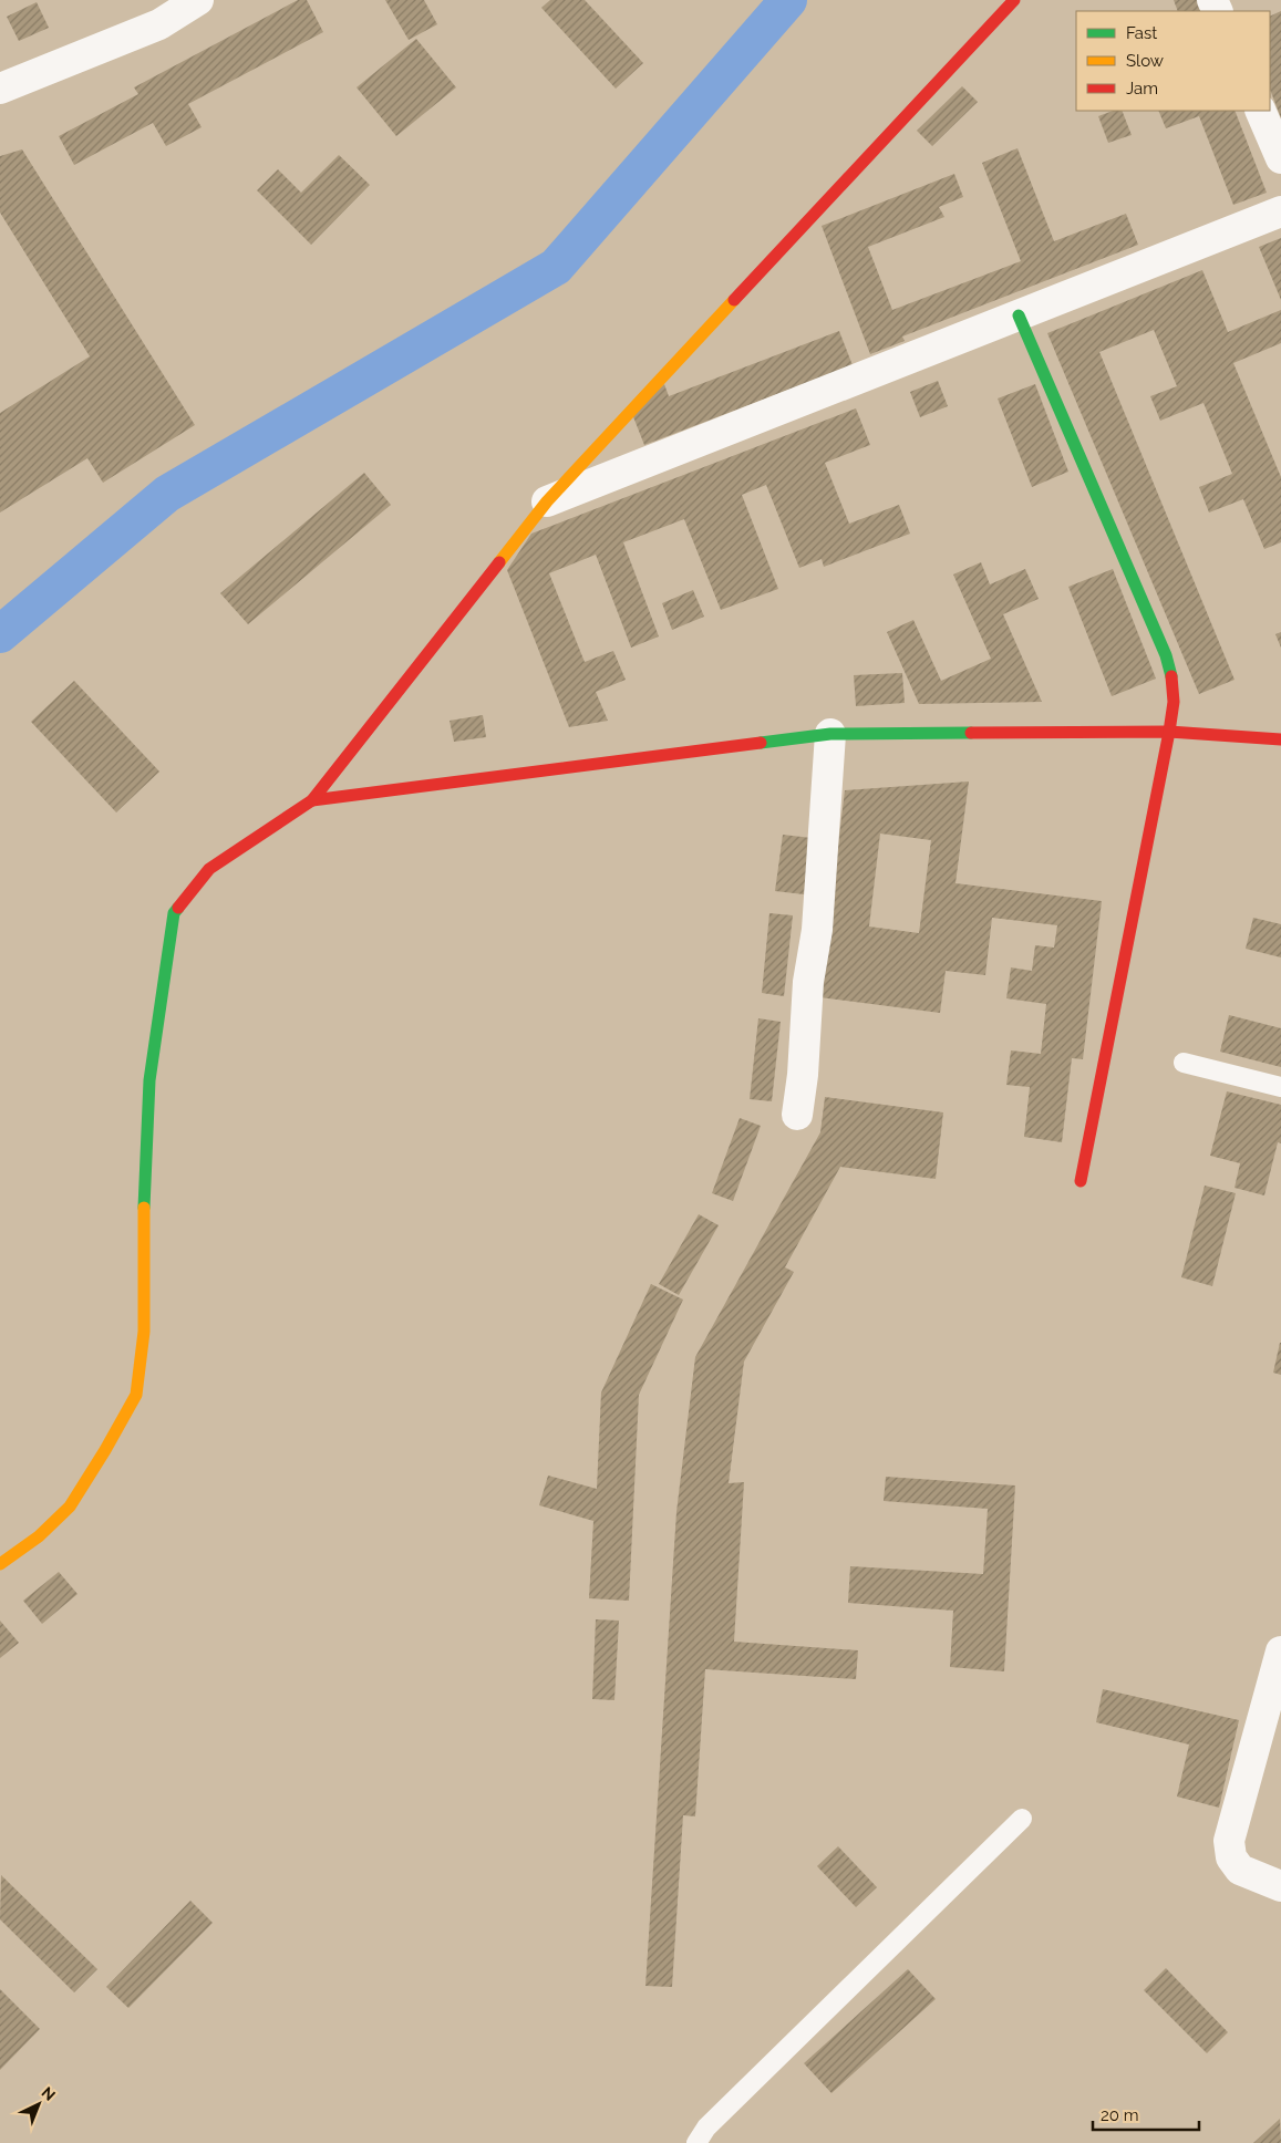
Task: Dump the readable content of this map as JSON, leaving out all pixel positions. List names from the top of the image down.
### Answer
{
  "legend": ["Fast", "Slow", "Jam"],
  "scale_bar": "20 m",
  "north": "top right"
}
